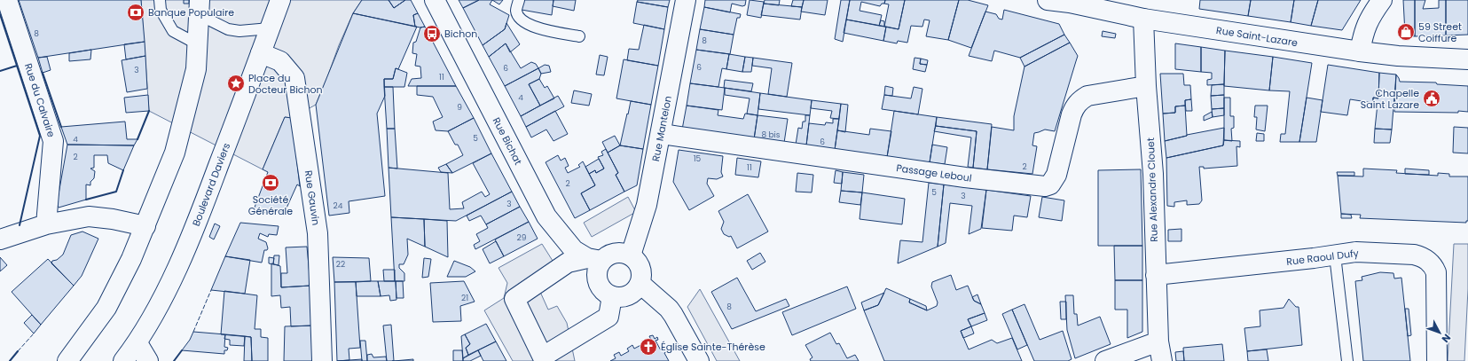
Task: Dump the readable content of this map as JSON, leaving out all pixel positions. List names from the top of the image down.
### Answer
{
  "streets": {
    "street": [
      "Rue Saint-Lazare",
      "Rue du Calvaire",
      "Rue Mantelon",
      "Rue Bichat",
      "Passage Leboul",
      "Boulevard Daviers",
      "Rue Alexandre Clouet",
      "Rue Gauvin",
      "Rue Raoul Dufy"
    ]
  },
  "crossings": [
    ["Rue Saint-Lazare", "Rue Alexandre Clouet"],
    ["Rue Mantelon", "Rue Bichat"],
    ["Rue Mantelon", "Passage Leboul"],
    ["Passage Leboul", "Rue Alexandre Clouet"],
    ["Boulevard Daviers", "Rue Gauvin"],
    ["Rue Alexandre Clouet", "Rue Raoul Dufy"]
  ],
  "places": {
    "bank": ["Banque Populaire", "Société Générale"],
    "shop": ["59 Street Coiffure"],
    "bus stop": ["Bichon"],
    "place": ["Place du Docteur Bichon"],
    "public building": ["Chapelle Saint Lazare"],
    "church": ["Église Sainte-Thérèse"]
  },
  "house_numbers": [
    "8",
    "8",
    "6",
    "6",
    "3",
    "11",
    "4",
    "9",
    "8 bis",
    "5",
    "4",
    "6",
    "2",
    "15",
    "2",
    "11",
    "2",
    "5",
    "3",
    "3",
    "24",
    "29",
    "22",
    "21",
    "8"
  ],
  "north": "bottom right"
}
